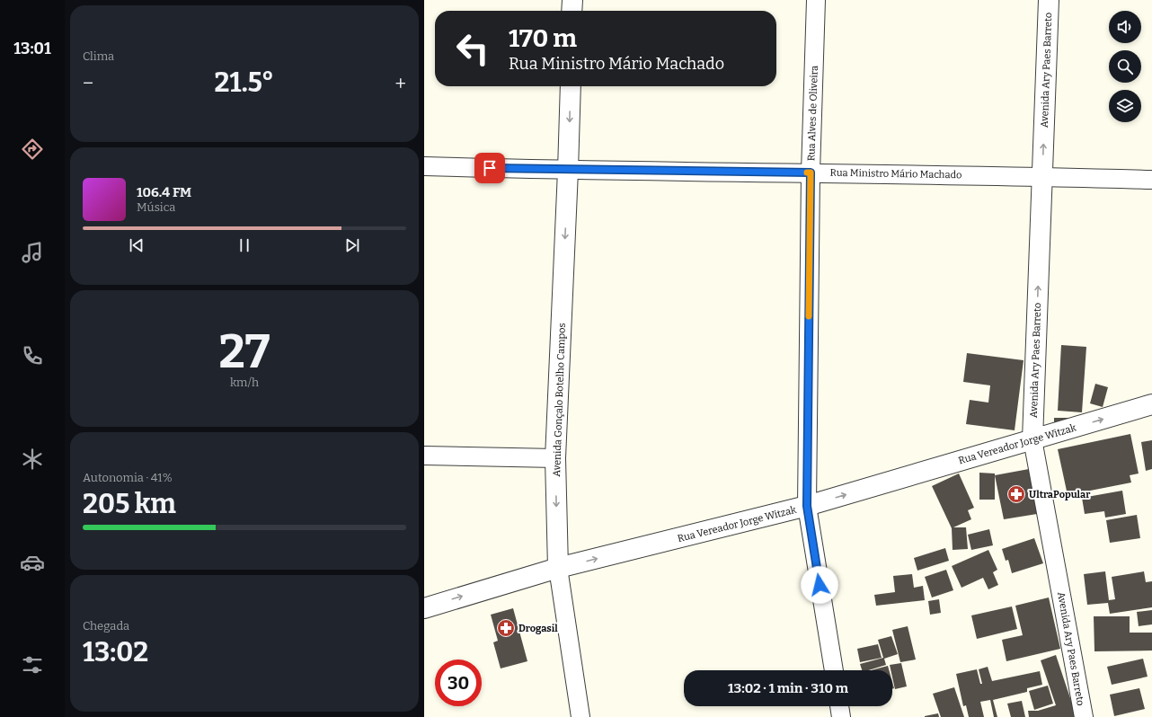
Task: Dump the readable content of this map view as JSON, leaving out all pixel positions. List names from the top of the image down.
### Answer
{
  "streets": {
    "street": [
      "Avenida Ary Paes Barreto",
      "Rua Alves de Oliveira",
      "Rua Ministro Mário Machado",
      "Avenida Gonçalo Botelho Campos",
      "Rua Vereador Jorge Witzak"
    ]
  },
  "crossings": [
    ["Avenida Ary Paes Barreto", "Rua Ministro Mário Machado"],
    ["Avenida Ary Paes Barreto", "Rua Vereador Jorge Witzak"],
    ["Rua Alves de Oliveira", "Rua Ministro Mário Machado"],
    ["Rua Alves de Oliveira", "Rua Vereador Jorge Witzak"],
    ["Rua Ministro Mário Machado", "Avenida Gonçalo Botelho Campos"],
    ["Avenida Gonçalo Botelho Campos", "Rua Vereador Jorge Witzak"]
  ],
  "one_way": ["Avenida Ary Paes Barreto", "Avenida Gonçalo Botelho Campos", "Rua Vereador Jorge Witzak"],
  "places": {
    "pharmacy": ["UltraPopular", "Drogasil"]
  },
  "page": {
    "tabs": "13:01",
    "tile": [
      "Clima",
      ["27", "km/h"],
      ["Autonomia · 41%", "205 km"],
      ["Chegada", "13:02"]
    ],
    "turn": ["170 m", "Rua Ministro Mário Machado"],
    "heat": ["−", "21.5°", "+"],
    "song": ["106.4 FM", "Música"],
    "limit": "30",
    "trip": "13:02 · 1 min · 310 m"
  }
}
